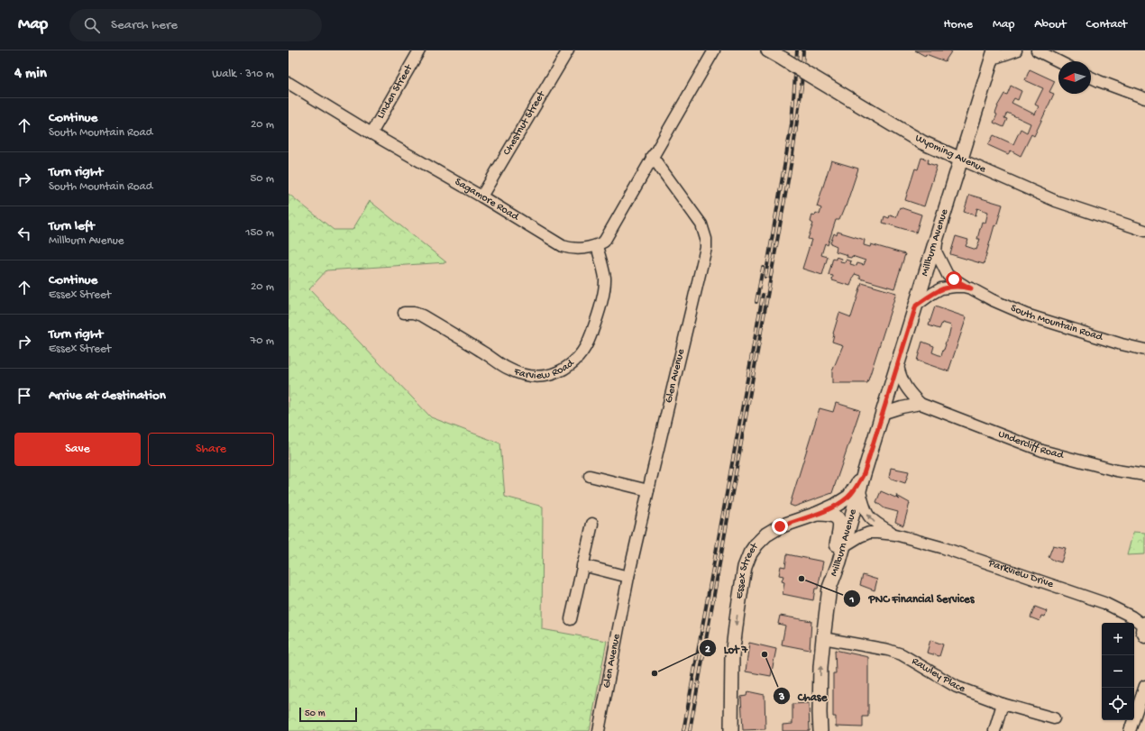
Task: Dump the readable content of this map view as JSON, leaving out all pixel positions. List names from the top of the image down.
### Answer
{
  "streets": {
    "main road": ["Wyoming Avenue", "Millburn Avenue", "Essex Street"],
    "street": [
      "Linden Street",
      "Chestnut Street",
      "Sagamore Road",
      "South Mountain Road",
      "Farview Road",
      "Glen Avenue",
      "Undercliff Road",
      "Parkview Drive",
      "Rawley Place"
    ]
  },
  "crossings": [
    ["Linden Street", "Sagamore Road"],
    ["Chestnut Street", "Sagamore Road"],
    ["Wyoming Avenue", "Millburn Avenue"],
    ["Sagamore Road", "Farview Road"],
    ["Millburn Avenue", "South Mountain Road"],
    ["Millburn Avenue", "Undercliff Road"],
    ["Millburn Avenue", "Essex Street"],
    ["Millburn Avenue", "Parkview Drive"],
    ["Millburn Avenue", "Rawley Place"]
  ],
  "one_way": ["Essex Street"],
  "places": ["PNC Financial Services", "Chase", "Lot 7"],
  "scale_bar": "50 m",
  "north": "left",
  "page": {
    "header": "Map",
    "search": "Search here",
    "nav": [
      "Home",
      "Map",
      "About",
      "Contact"
    ],
    "heading": ["4 min", "Walk · 310 m"],
    "list": [
      ["Continue", "South Mountain Road", "20 m"],
      ["Turn right", "South Mountain Road", "50 m"],
      ["Turn left", "Millburn Avenue", "150 m"],
      ["Continue", "Essex Street", "20 m"],
      ["Turn right", "Essex Street", "70 m"],
      "Arrive at destination"
    ],
    "buttons": ["Save", "Share"],
    "map_buttons": ["+", "−"],
    "scale": "50 m"
  }
}
